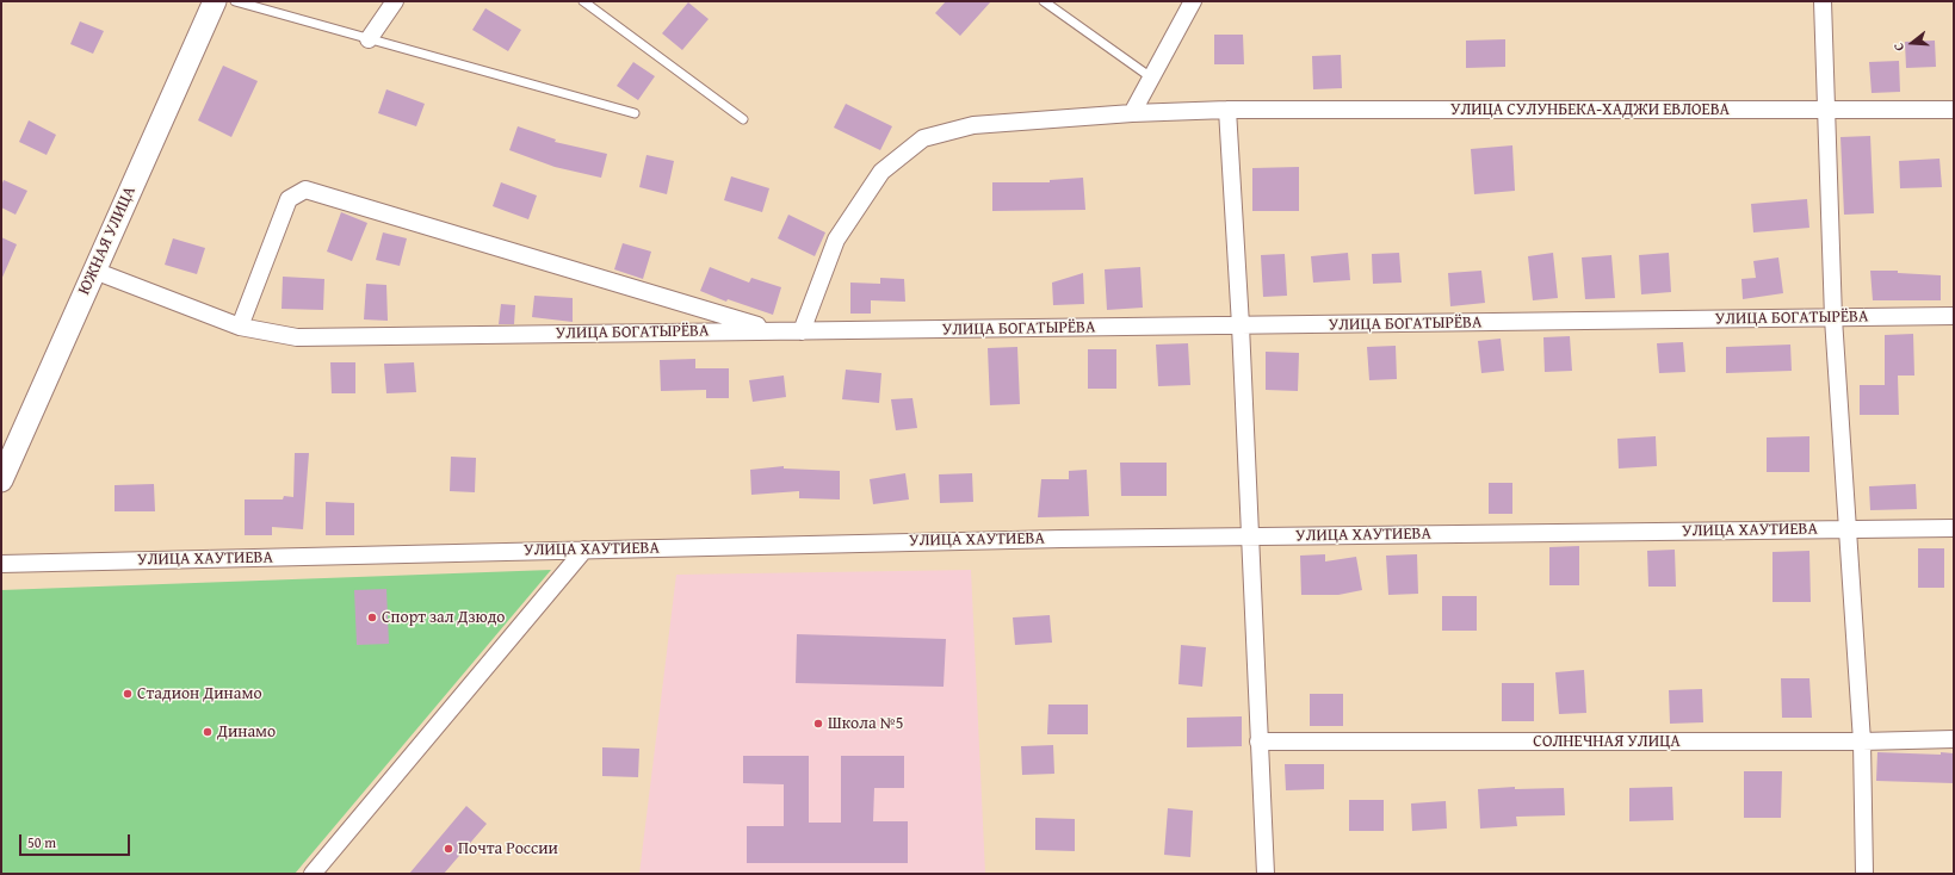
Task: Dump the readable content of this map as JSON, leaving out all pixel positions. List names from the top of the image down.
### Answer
{
  "streets": {
    "street": [
      "УЛИЦА СУЛУНБЕКА-ХАДЖИ ЕВЛОЕВА",
      "ЮЖНАЯ УЛИЦА",
      "УЛИЦА БОГАТЫРЁВА",
      "УЛИЦА ХАУТИЕВА",
      "СОЛНЕЧНАЯ УЛИЦА"
    ]
  },
  "crossings": [
    ["УЛИЦА СУЛУНБЕКА-ХАДЖИ ЕВЛОЕВА", "УЛИЦА БОГАТЫРЁВА"],
    ["ЮЖНАЯ УЛИЦА", "УЛИЦА БОГАТЫРЁВА"]
  ],
  "places": [
    "Спорт зал Дзюдо",
    "Стадион Динамо",
    "Школа №5",
    "Динамо",
    "Почта России"
  ],
  "scale_bar": "50 m",
  "north": "left"
}
